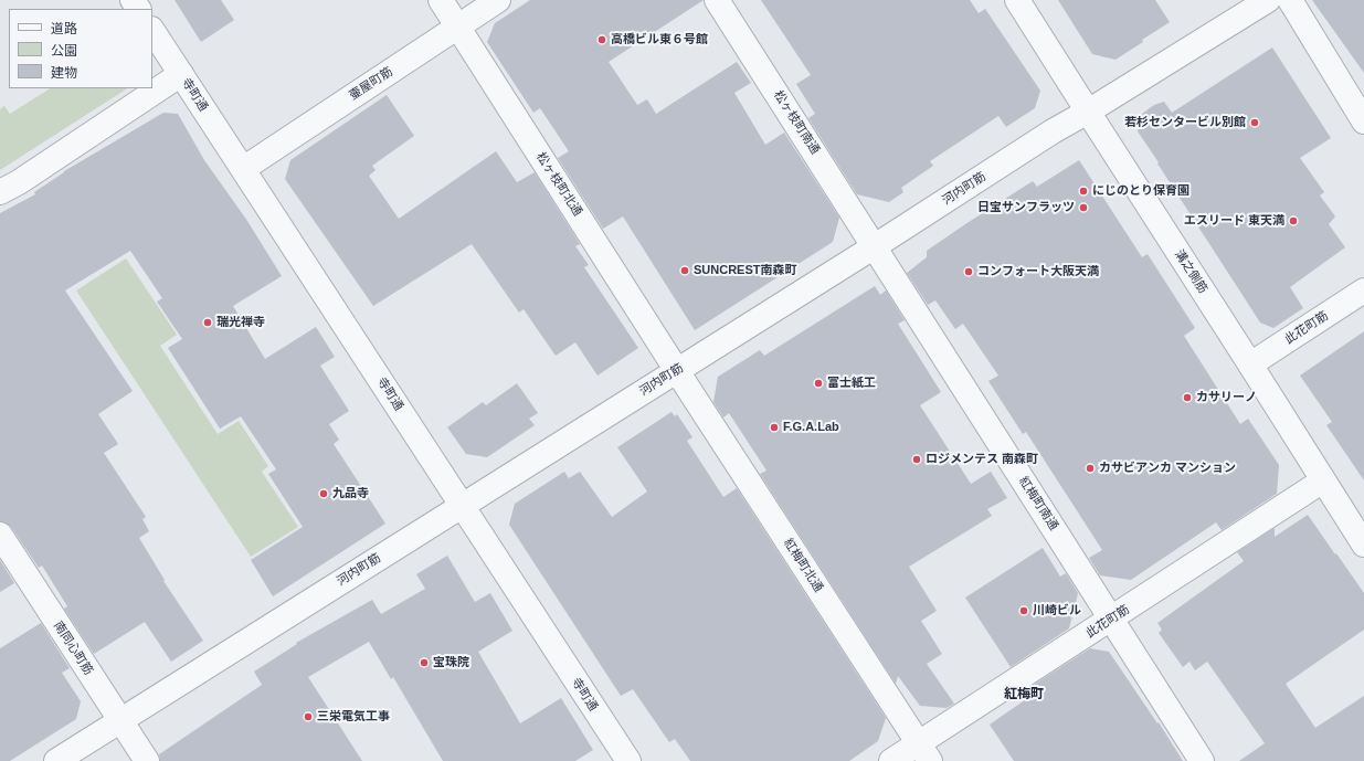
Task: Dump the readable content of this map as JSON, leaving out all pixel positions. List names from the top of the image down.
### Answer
{
  "streets": {
    "street": [
      "壷屋町筋",
      "寺町通",
      "松ヶ枝町南通",
      "松ヶ枝町北通",
      "河内町筋",
      "溝之側筋",
      "此花町筋",
      "紅梅町南通",
      "紅梅町北通",
      "南同心町筋"
    ]
  },
  "crossings": [
    ["壷屋町筋", "寺町通"],
    ["壷屋町筋", "松ヶ枝町北通"],
    ["寺町通", "河内町筋"],
    ["松ヶ枝町南通", "河内町筋"],
    ["松ヶ枝町南通", "紅梅町南通"],
    ["松ヶ枝町北通", "河内町筋"],
    ["松ヶ枝町北通", "紅梅町北通"],
    ["河内町筋", "溝之側筋"],
    ["河内町筋", "紅梅町南通"],
    ["河内町筋", "紅梅町北通"],
    ["河内町筋", "南同心町筋"],
    ["溝之側筋", "此花町筋"],
    ["此花町筋", "紅梅町南通"],
    ["此花町筋", "紅梅町北通"]
  ],
  "districts": ["紅梅町"],
  "places": [
    "高橋ビル東６号館",
    "若杉センタービル別館",
    "にじのとり保育園",
    "日宝サンフラッツ",
    "エスリード 東天満",
    "SUNCREST南森町",
    "コンフォート大阪天満",
    "瑞光禅寺",
    "富士紙工",
    "カサリーノ",
    "F.G.A.Lab",
    "ロジメンテス 南森町",
    "カサビアンカ マンション",
    "九品寺",
    "川崎ビル",
    "宝珠院",
    "三栄電気工事"
  ],
  "legend": ["道路", "公園", "建物"]
}
